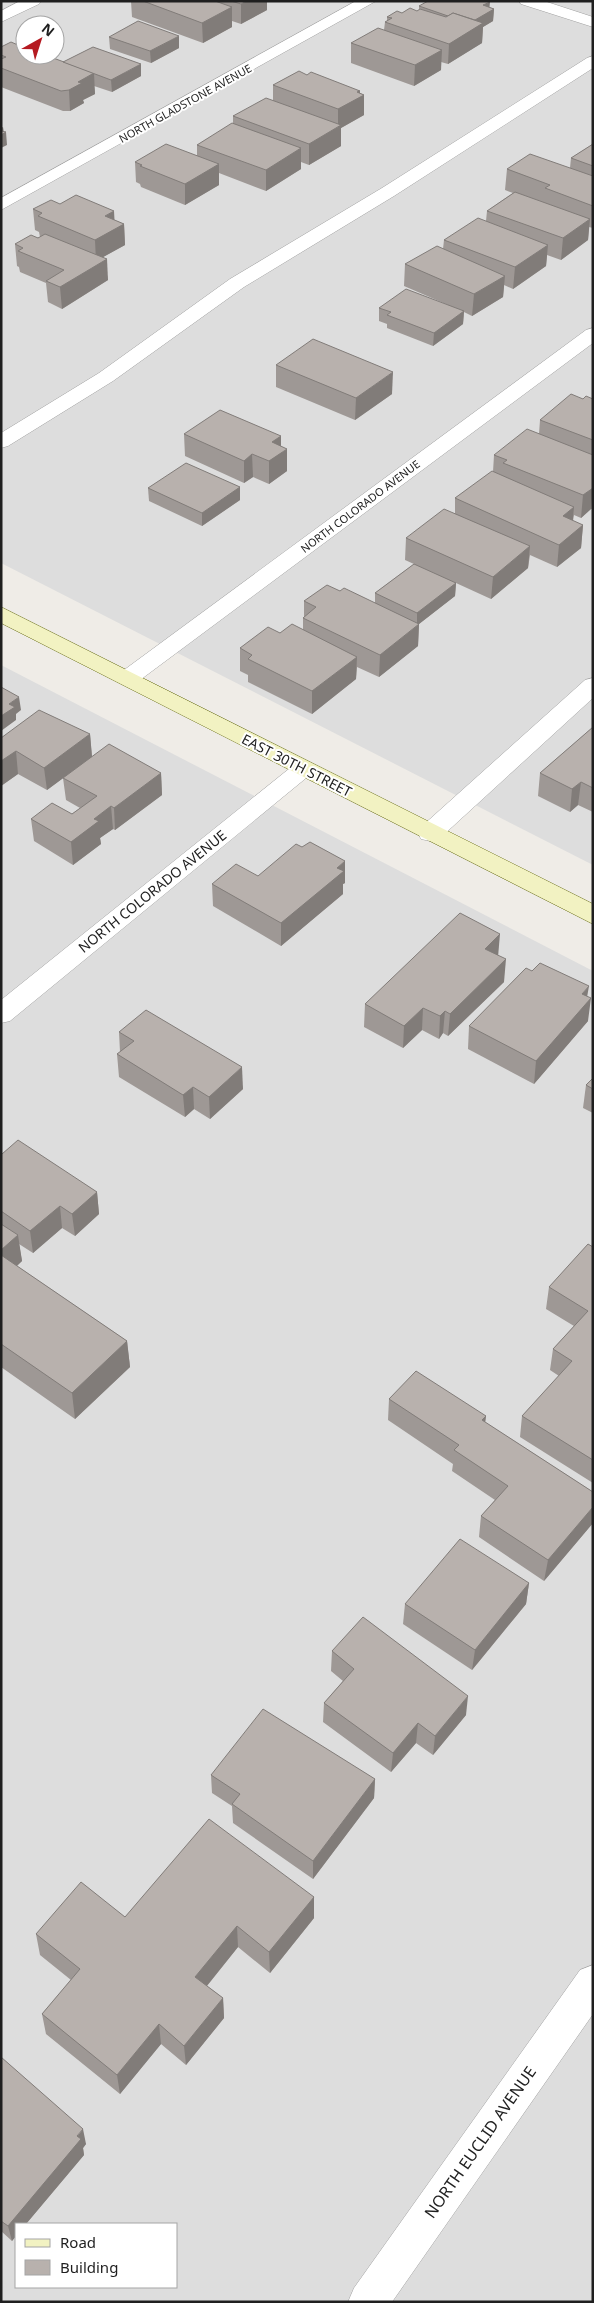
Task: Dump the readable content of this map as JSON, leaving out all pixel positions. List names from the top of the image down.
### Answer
{
  "streets": {
    "main road": ["EAST 30TH STREET"],
    "street": ["NORTH GLADSTONE AVENUE", "NORTH COLORADO AVENUE", "NORTH EUCLID AVENUE"]
  },
  "crossings": [
    ["NORTH COLORADO AVENUE", "EAST 30TH STREET"]
  ],
  "legend": ["Road", "Building"],
  "north": "top right"
}
